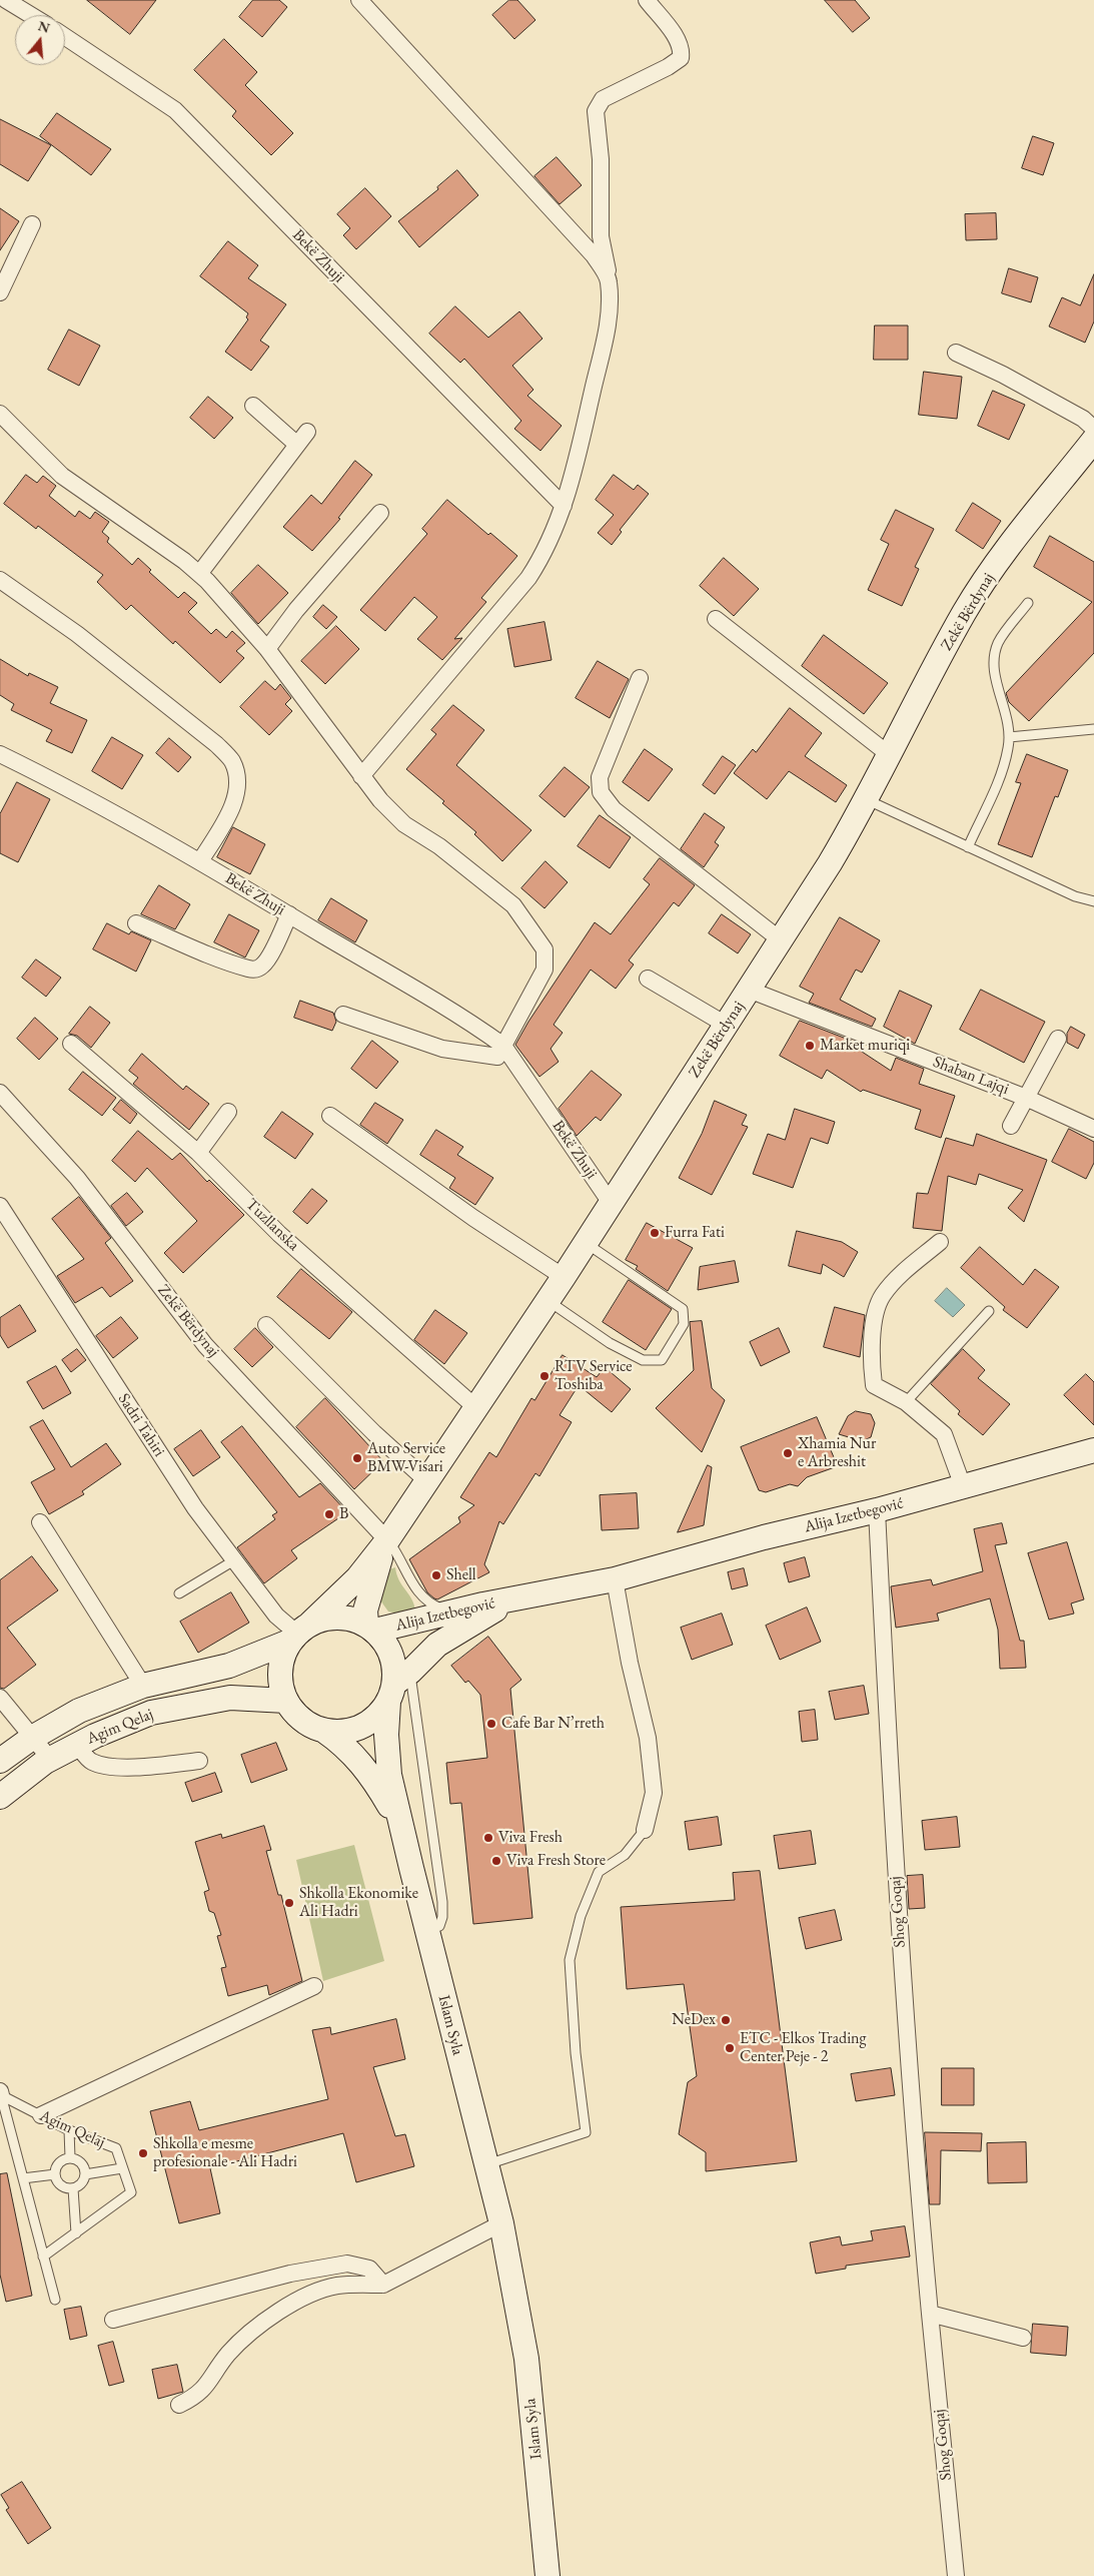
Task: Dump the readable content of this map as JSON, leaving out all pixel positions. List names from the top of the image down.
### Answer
{
  "streets": {
    "main road": [
      "Zekë Bërdynaj",
      "Alija Izetbegović",
      "Agim Qelaj",
      "Islam Syla"
    ],
    "street": [
      "Bekë Zhuji",
      "Shaban Lajqi",
      "Tuzllanska",
      "Sadri Tahiri",
      "Shog Goqaj"
    ]
  },
  "crossings": [
    ["Bekë Zhuji", "Zekë Bërdynaj"],
    ["Zekë Bërdynaj", "Shaban Lajqi"],
    ["Zekë Bërdynaj", "Tuzllanska"],
    ["Zekë Bërdynaj", "Sadri Tahiri"],
    ["Zekë Bërdynaj", "Alija Izetbegović"],
    ["Zekë Bërdynaj", "Agim Qelaj"],
    ["Zekë Bërdynaj", "Islam Syla"],
    ["Sadri Tahiri", "Alija Izetbegović"],
    ["Sadri Tahiri", "Agim Qelaj"],
    ["Sadri Tahiri", "Islam Syla"],
    ["Alija Izetbegović", "Agim Qelaj"],
    ["Alija Izetbegović", "Shog Goqaj"],
    ["Alija Izetbegović", "Islam Syla"],
    ["Agim Qelaj", "Islam Syla"]
  ],
  "places": [
    "Market muriqi",
    "Furra Fati",
    "RTV Service Toshiba",
    "Xhamia Nur e Arbreshit",
    "Auto Service BMW-Visari",
    "B",
    "Shell",
    "Cafe Bar N’rreth",
    "Viva Fresh",
    "Viva Fresh Store",
    "Shkolla Ekonomike Ali Hadri",
    "NeDex",
    "ETC - Elkos Trading Center Peje - 2",
    "Shkolla e mesme profesionale - Ali Hadri"
  ],
  "north": "top"
}
